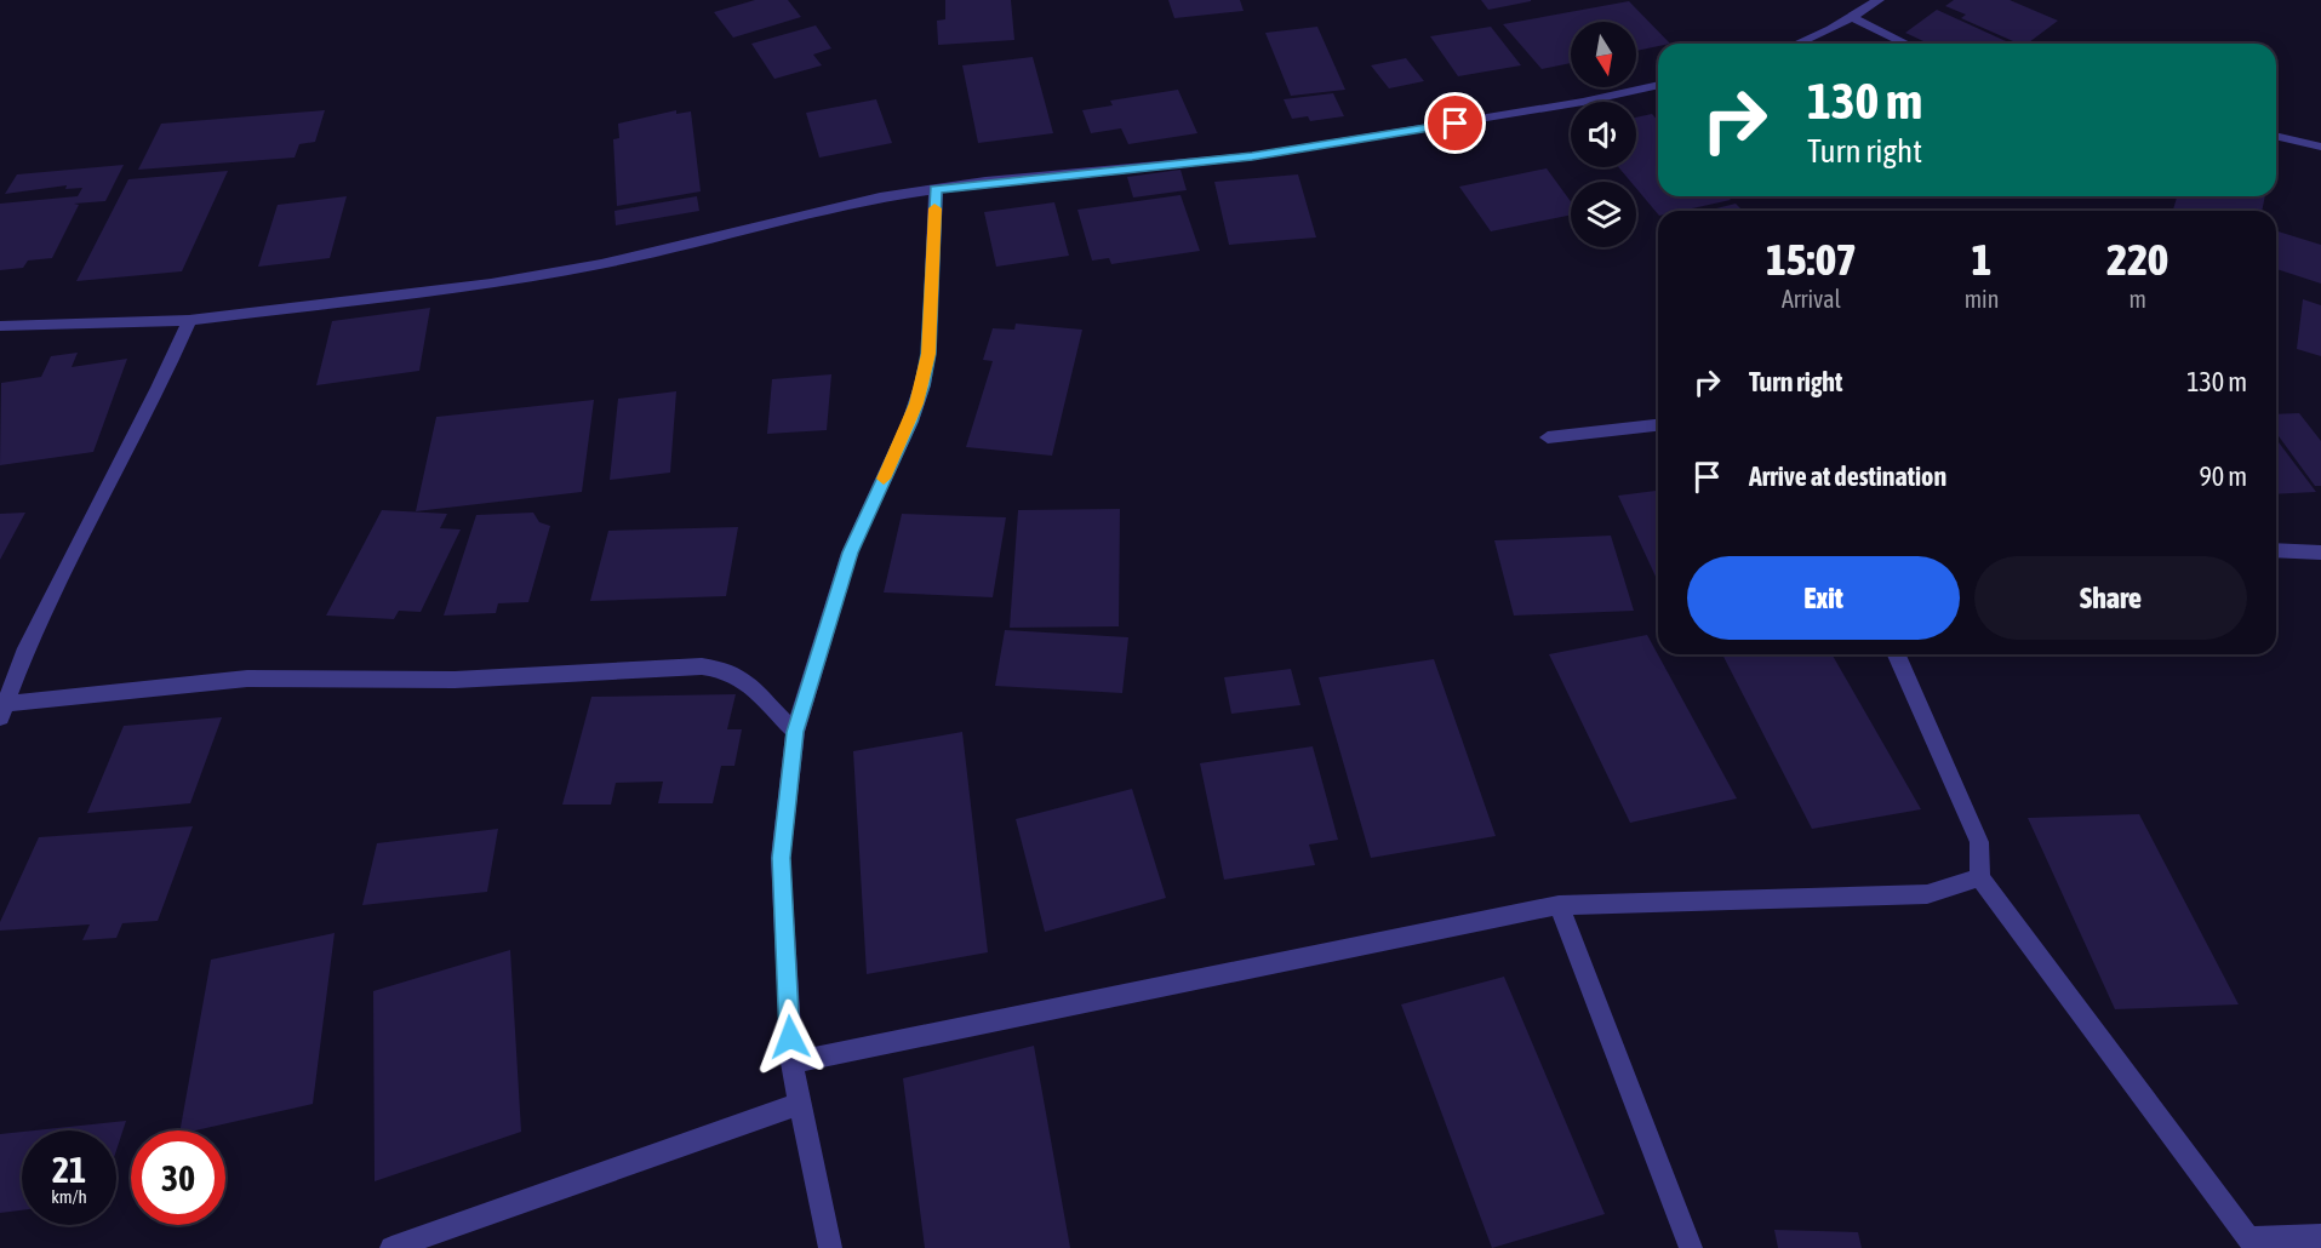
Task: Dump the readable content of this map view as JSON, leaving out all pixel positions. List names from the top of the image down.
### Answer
{
  "north": "bottom",
  "page": {
    "turn": ["130 m", "Turn right"],
    "eta": [
      "15:07",
      "Arrival",
      "1",
      "min",
      "220",
      "m"
    ],
    "list": [
      {
        "name": "Turn right",
        "value": "130 m"
      },
      {
        "name": "Arrive at destination",
        "value": "90 m"
      }
    ],
    "buttons": ["Exit", "Share"],
    "speed": "21 km/h",
    "limit": "30"
  }
}
